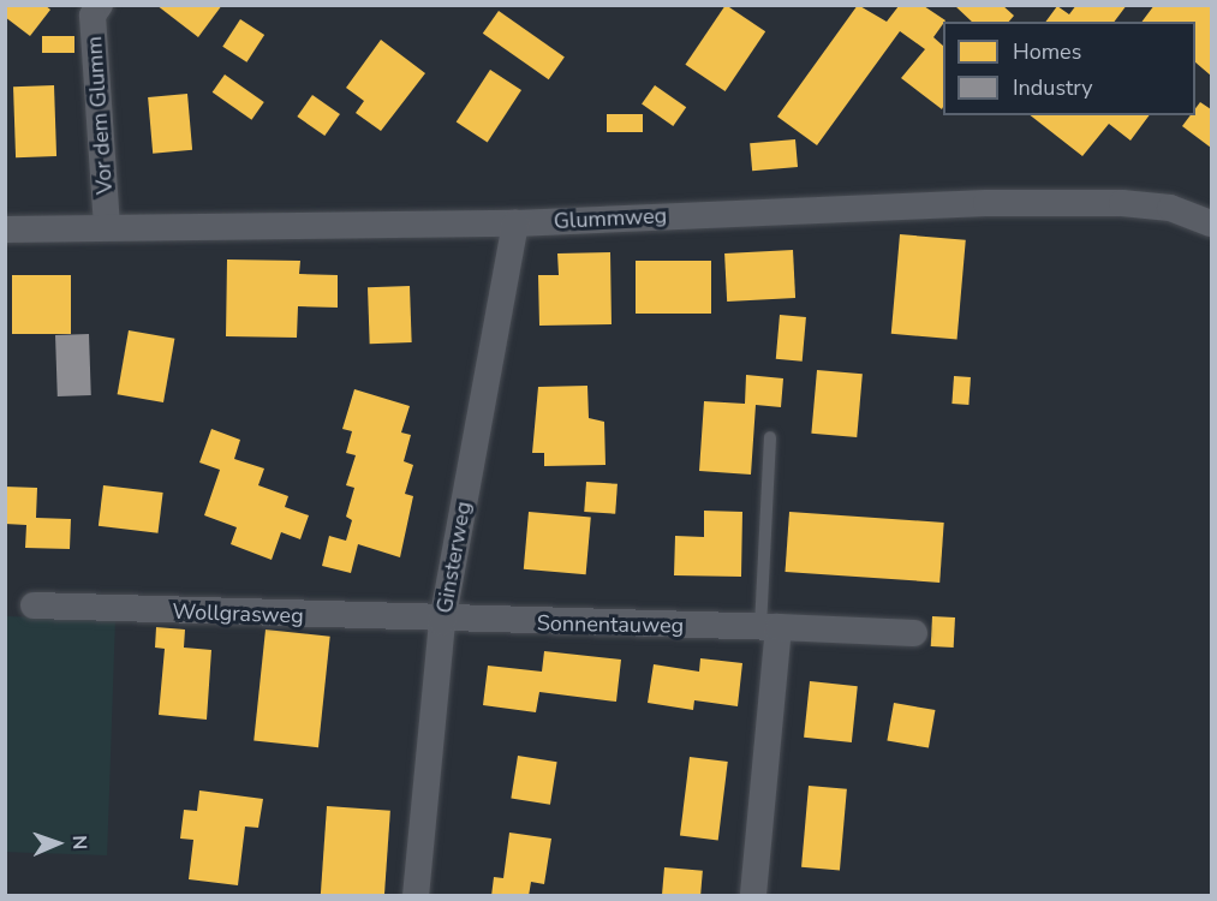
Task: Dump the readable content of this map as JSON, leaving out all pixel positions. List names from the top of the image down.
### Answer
{
  "streets": {
    "street": [
      "Vor dem Glumm",
      "Glummweg",
      "Ginsterweg",
      "Wollgrasweg",
      "Sonnentauweg"
    ]
  },
  "crossings": [
    ["Vor dem Glumm", "Glummweg"],
    ["Glummweg", "Ginsterweg"],
    ["Ginsterweg", "Wollgrasweg"],
    ["Ginsterweg", "Sonnentauweg"],
    ["Wollgrasweg", "Sonnentauweg"]
  ],
  "legend": ["Homes", "Industry"],
  "north": "right"
}
